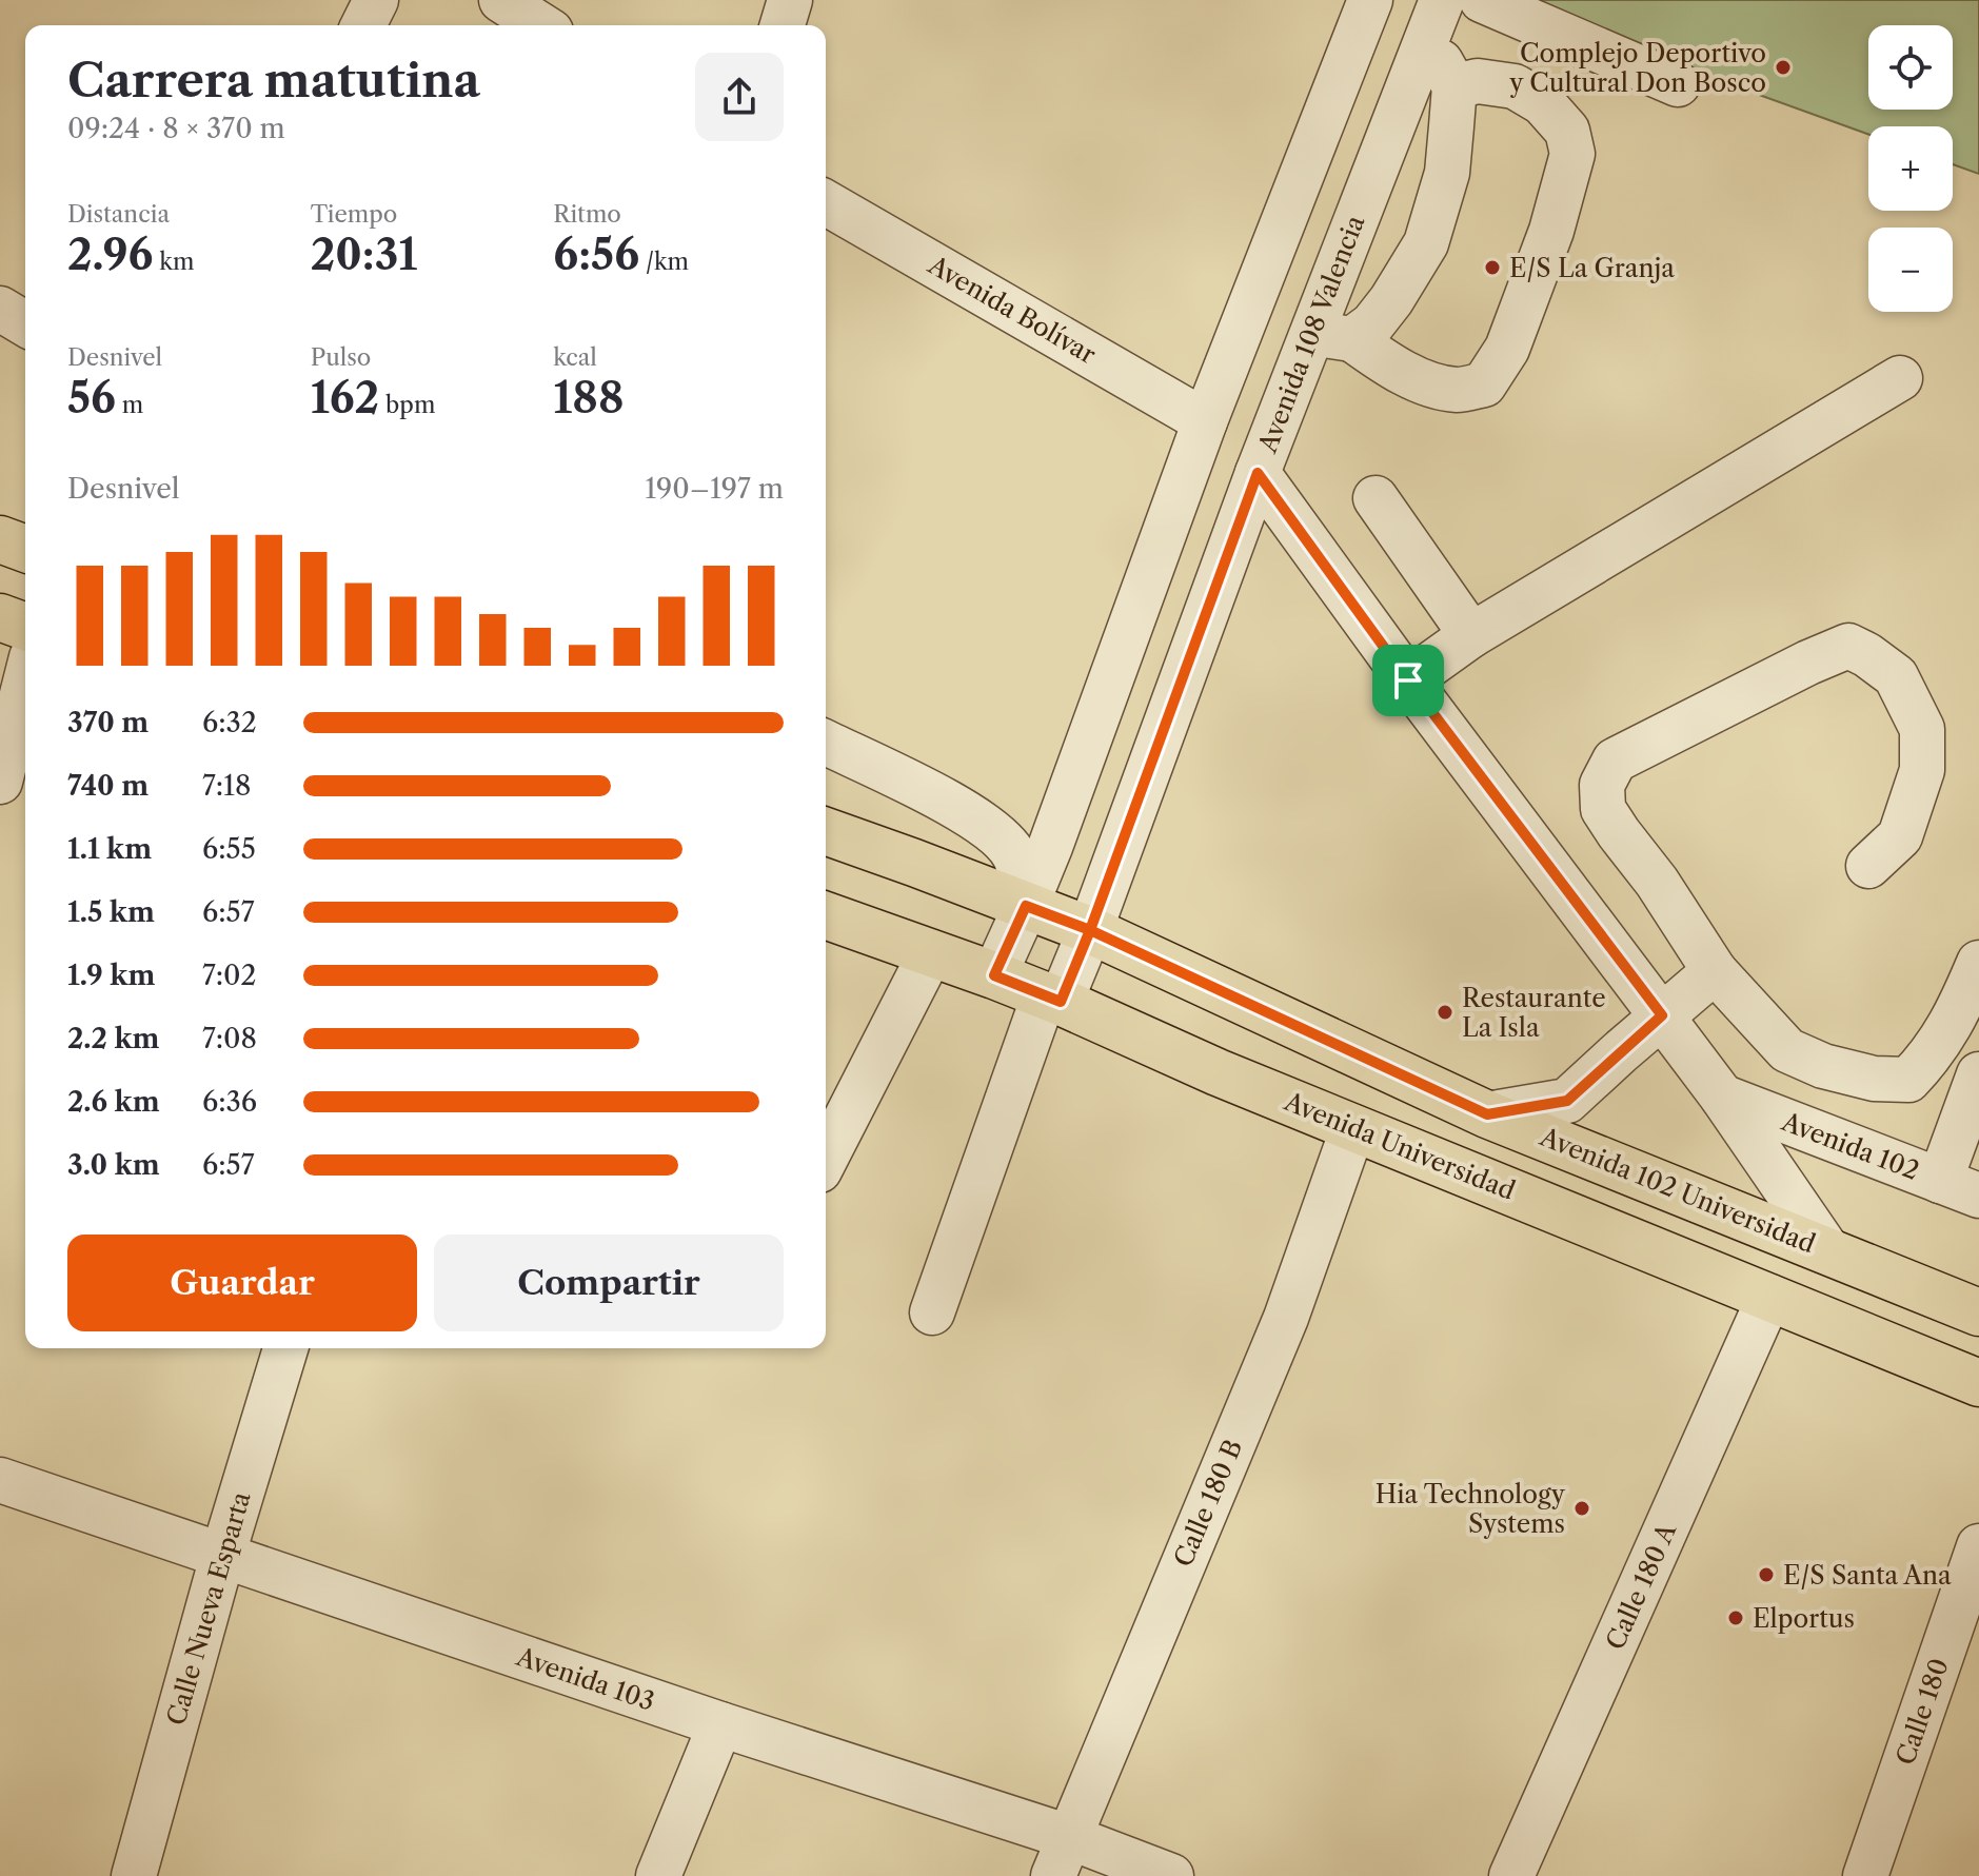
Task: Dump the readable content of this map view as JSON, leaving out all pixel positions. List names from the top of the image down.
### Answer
{
  "streets": {
    "main road": ["Avenida Universidad", "Avenida 102 Universidad"],
    "street": [
      "Avenida Bolívar",
      "Avenida 108 Valencia",
      "Avenida 102",
      "Calle 180 B",
      "Calle 180 A",
      "Calle Nueva Esparta",
      "Avenida 103",
      "Calle 180"
    ]
  },
  "crossings": [
    ["Avenida 108 Valencia", "Avenida Universidad"],
    ["Avenida 108 Valencia", "Avenida 102 Universidad"],
    ["Avenida Universidad", "Calle 180 B"],
    ["Avenida Universidad", "Calle 180 A"],
    ["Calle 180 B", "Avenida 103"],
    ["Calle Nueva Esparta", "Avenida 103"]
  ],
  "places": [
    "Complejo Deportivo y Cultural Don Bosco",
    "E/S La Granja",
    "Restaurante La Isla",
    "Hia Technology Systems",
    "E/S Santa Ana",
    "Elportus"
  ],
  "page": {
    "map_buttons": ["+", "−"],
    "heading": ["Carrera matutina", "09:24 · 8 × 370 m"],
    "stats": [
      ["Distancia", "2.96 km"],
      ["Tiempo", "20:31"],
      ["Ritmo", "6:56 /km"],
      ["Desnivel", "56 m"],
      ["Pulso", "162 bpm"],
      ["kcal", "188"]
    ],
    "chart": ["Desnivel", "190–197 m"],
    "list": [
      {
        "name": "370 m",
        "note": "6:32"
      },
      {
        "name": "740 m",
        "note": "7:18"
      },
      {
        "name": "1.1 km",
        "note": "6:55"
      },
      {
        "name": "1.5 km",
        "note": "6:57"
      },
      {
        "name": "1.9 km",
        "note": "7:02"
      },
      {
        "name": "2.2 km",
        "note": "7:08"
      },
      {
        "name": "2.6 km",
        "note": "6:36"
      },
      {
        "name": "3.0 km",
        "note": "6:57"
      }
    ],
    "buttons": ["Guardar", "Compartir"]
  }
}
